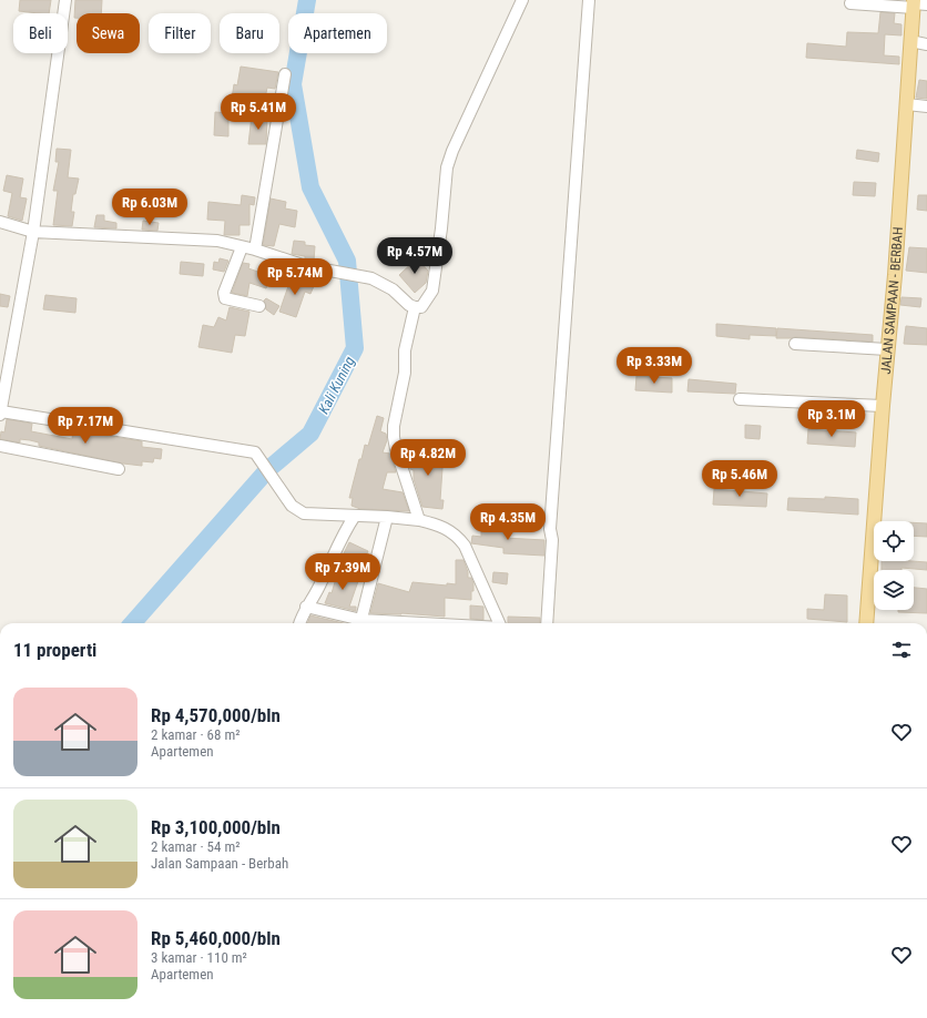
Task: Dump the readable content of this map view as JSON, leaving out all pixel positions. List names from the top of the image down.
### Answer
{
  "streets": {
    "main road": ["JALAN SAMPAAN - BERBAH"]
  },
  "water": ["Kali Kuning"],
  "page": {
    "chip": [
      "Beli",
      "Sewa",
      "Filter",
      "Baru",
      "Apartemen"
    ],
    "price": [
      "Rp 5.41M",
      "Rp 6.03M",
      "Rp 4.57M",
      "Rp 5.74M",
      "Rp 3.33M",
      "Rp 3.1M",
      "Rp 7.17M",
      "Rp 4.82M",
      "Rp 5.46M",
      "Rp 4.35M",
      "Rp 7.39M"
    ],
    "heading": "11 properti",
    "list": [
      {
        "name": "Rp 4,570,000/bln",
        "note": "2 kamar · 68 m² · Apartemen"
      },
      {
        "name": "Rp 3,100,000/bln",
        "note": "2 kamar · 54 m² · Jalan Sampaan - Berbah"
      },
      {
        "name": "Rp 5,460,000/bln",
        "note": "3 kamar · 110 m² · Apartemen"
      }
    ]
  }
}
